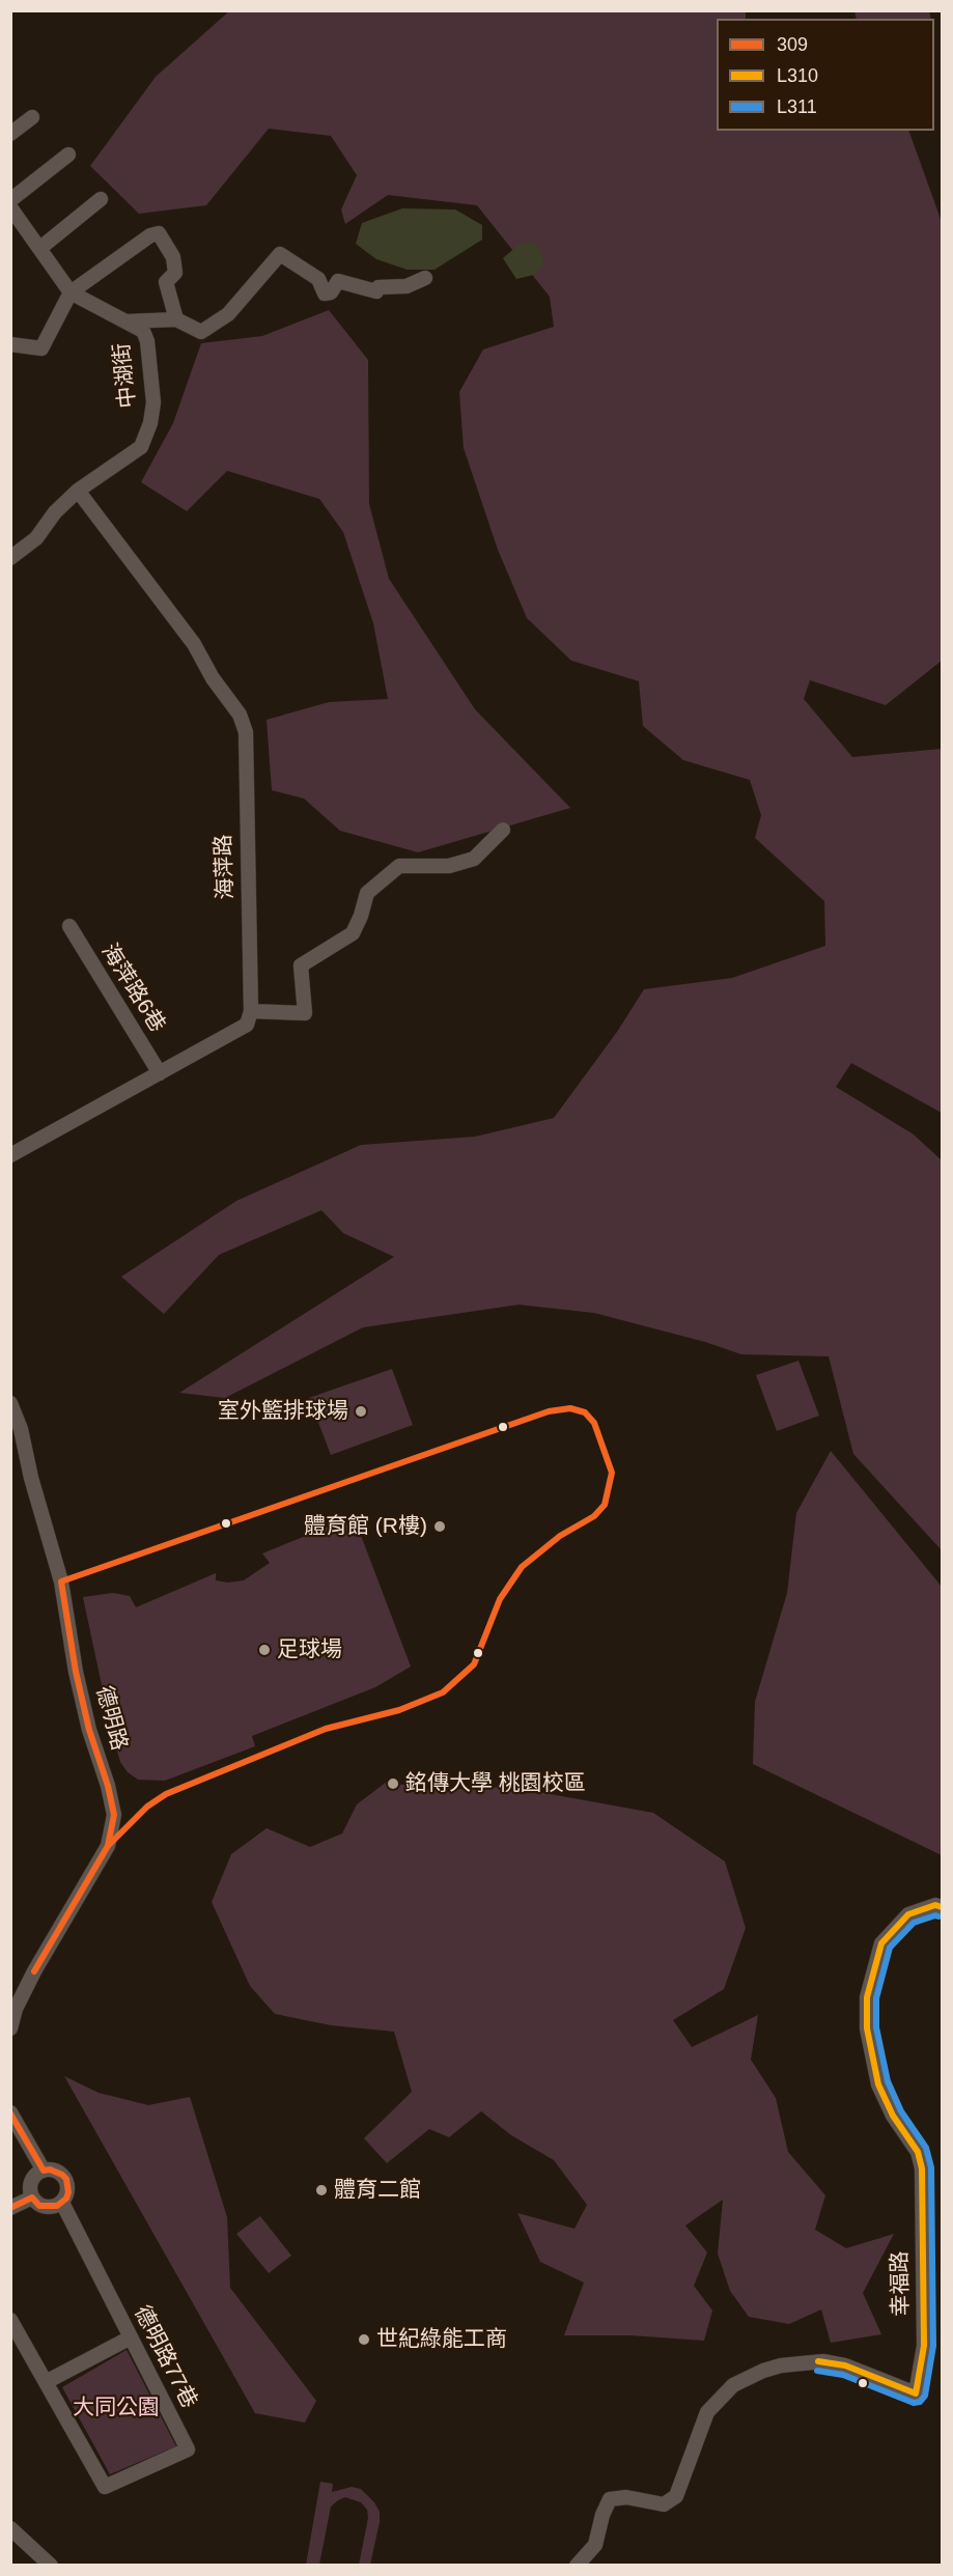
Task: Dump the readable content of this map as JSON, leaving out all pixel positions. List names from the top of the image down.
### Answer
{
  "streets": {
    "street": [
      "中湖街",
      "海萍路",
      "海萍路6巷",
      "德明路",
      "幸福路",
      "德明路77巷"
    ]
  },
  "crossings": [
    ["中湖街", "海萍路"]
  ],
  "parks": ["大同公園"],
  "places": [
    "室外籃排球場",
    "體育館 (R樓)",
    "足球場",
    "銘傳大學 桃園校區",
    "體育二館",
    "世紀綠能工商"
  ],
  "lines": ["transit line 309", "transit line L310", "transit line L311"],
  "legend": ["309", "L310", "L311"]
}
